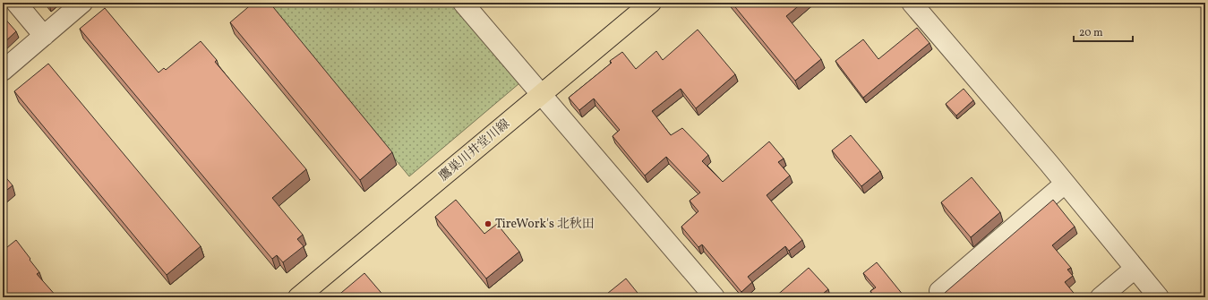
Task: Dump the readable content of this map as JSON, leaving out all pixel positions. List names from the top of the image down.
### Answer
{
  "streets": {
    "main road": ["鷹巣川井堂川線"]
  },
  "places": ["TireWork's 北秋田"],
  "scale_bar": "20 m"
}
